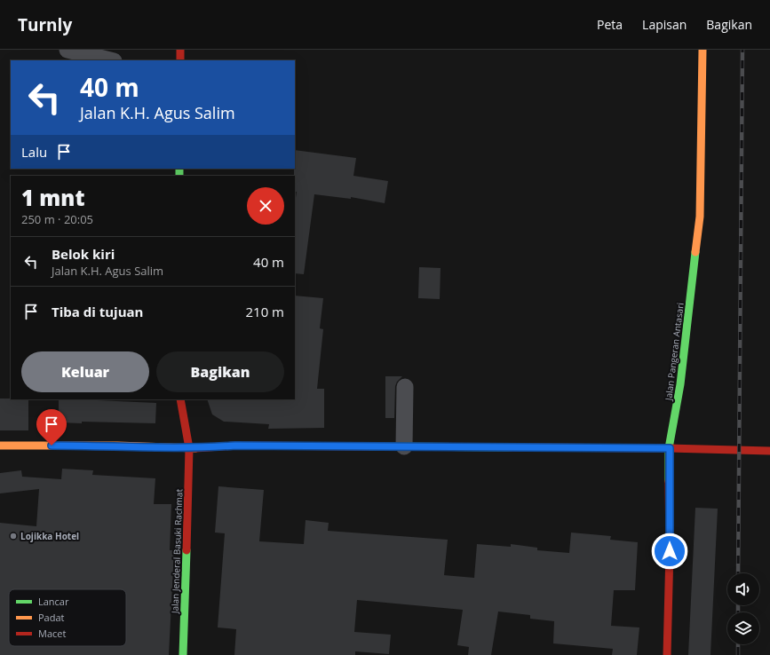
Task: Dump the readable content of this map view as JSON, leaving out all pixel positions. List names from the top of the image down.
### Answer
{
  "streets": {
    "street": ["Jalan Pangeran Antasari", "Jalan Jenderal Basuki Rachmat"]
  },
  "places": ["Lojikka Hotel"],
  "legend": ["Lancar", "Padat", "Macet"],
  "page": {
    "header": "Turnly",
    "nav": ["Peta", "Lapisan", "Bagikan"],
    "turn": ["40 m", "Jalan K.H. Agus Salim"],
    "then": "Lalu",
    "heading": ["1 mnt", "250 m · 20:05"],
    "list": [
      {
        "name": "Belok kiri",
        "note": "Jalan K.H. Agus Salim",
        "value": "40 m"
      },
      {
        "name": "Tiba di tujuan",
        "value": "210 m"
      }
    ],
    "buttons": ["Keluar", "Bagikan"]
  }
}
